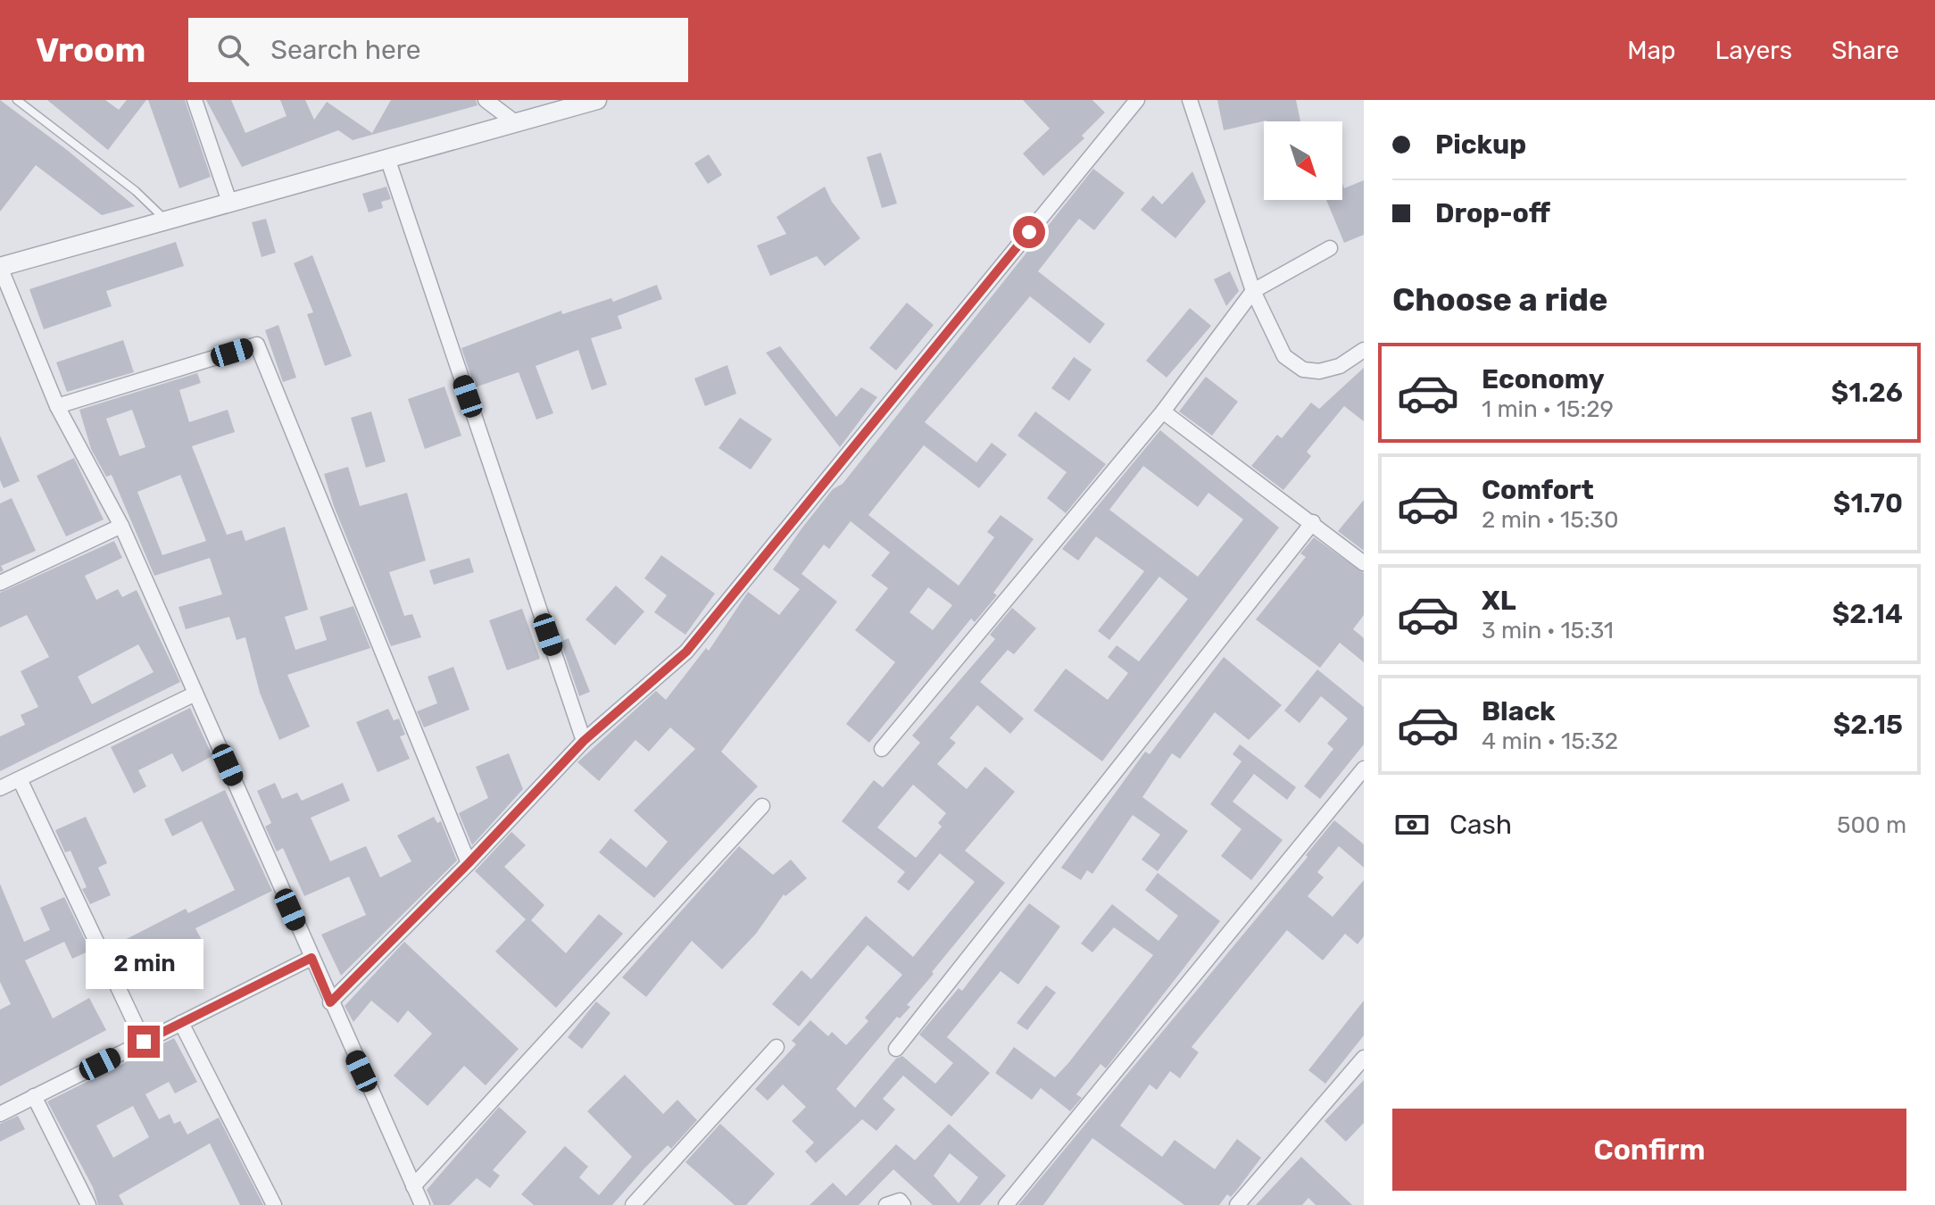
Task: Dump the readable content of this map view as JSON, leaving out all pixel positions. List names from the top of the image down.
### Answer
{
  "north": "bottom right",
  "page": {
    "header": "Vroom",
    "search": "Search here",
    "nav": ["Map", "Layers", "Share"],
    "banner": ["Pickup", "Drop-off"],
    "heading": "Choose a ride",
    "list": [
      {
        "name": "Economy",
        "note": "1 min · 15:29",
        "value": "$1.26"
      },
      {
        "name": "Comfort",
        "note": "2 min · 15:30",
        "value": "$1.70"
      },
      {
        "name": "XL",
        "note": "3 min · 15:31",
        "value": "$2.14"
      },
      {
        "name": "Black",
        "note": "4 min · 15:32",
        "value": "$2.15"
      }
    ],
    "pay": ["Cash", "500 m"],
    "bubble": "2 min",
    "buttons": "Confirm"
  }
}
